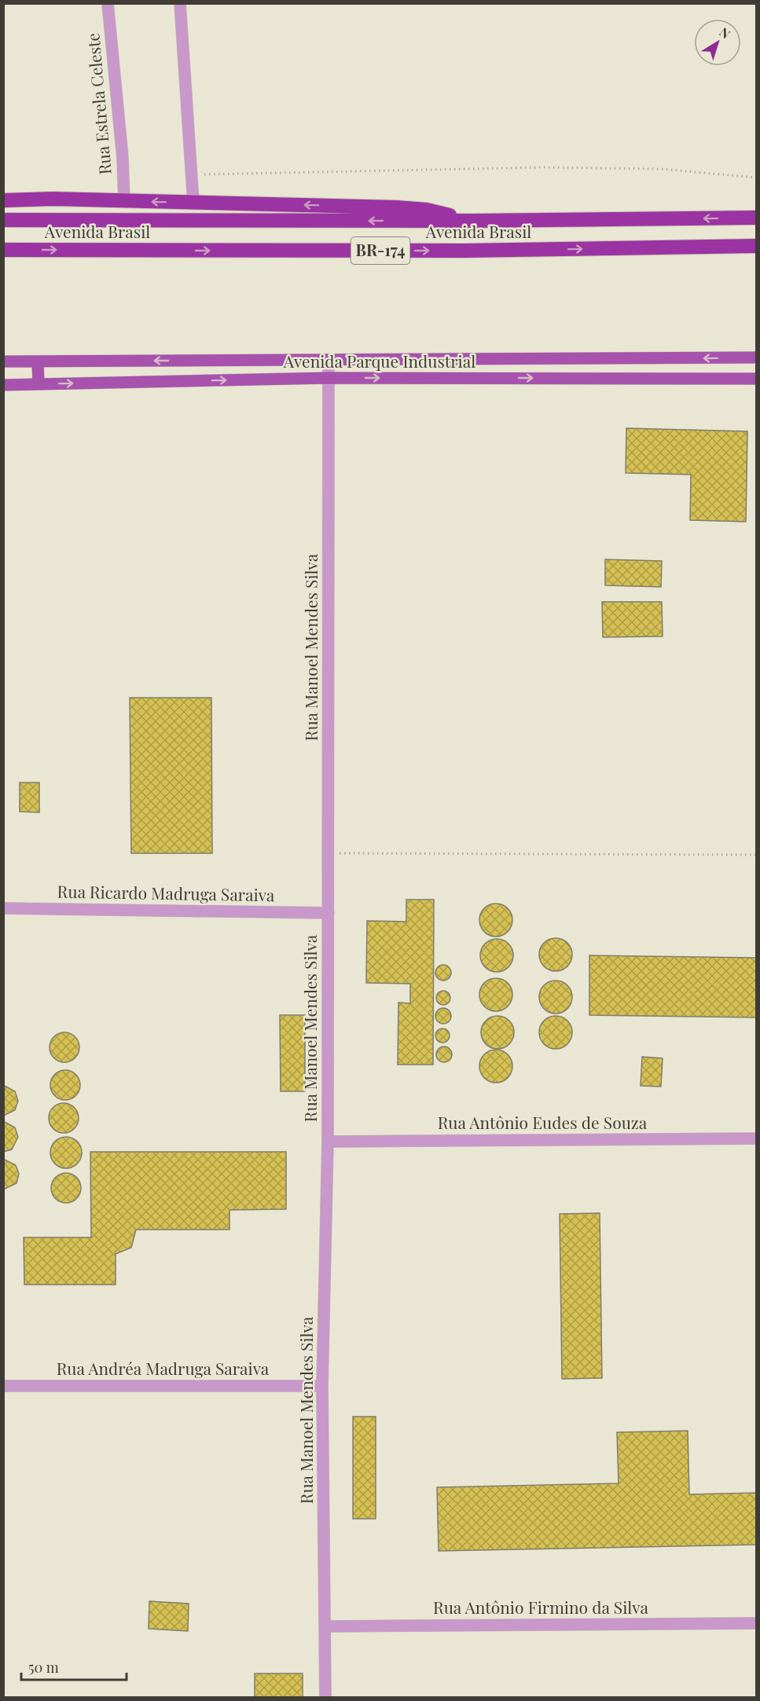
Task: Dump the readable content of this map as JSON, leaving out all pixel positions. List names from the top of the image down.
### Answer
{
  "streets": {
    "highway": ["Avenida Brasil", "BR-174"],
    "main road": ["Avenida Parque Industrial"],
    "street": [
      "Rua Estrela Celeste",
      "Rua Manoel Mendes Silva",
      "Rua Ricardo Madruga Saraiva",
      "Rua Antônio Eudes de Souza",
      "Rua Andréa Madruga Saraiva",
      "Rua Antônio Firmino da Silva"
    ]
  },
  "crossings": [
    ["Rua Estrela Celeste", "BR-174"],
    ["Avenida Brasil", "BR-174"],
    ["Avenida Parque Industrial", "Rua Manoel Mendes Silva"],
    ["Rua Manoel Mendes Silva", "Rua Ricardo Madruga Saraiva"],
    ["Rua Manoel Mendes Silva", "Rua Antônio Eudes de Souza"],
    ["Rua Manoel Mendes Silva", "Rua Andréa Madruga Saraiva"],
    ["Rua Manoel Mendes Silva", "Rua Antônio Firmino da Silva"]
  ],
  "scale_bar": "50 m",
  "north": "top right"
}
